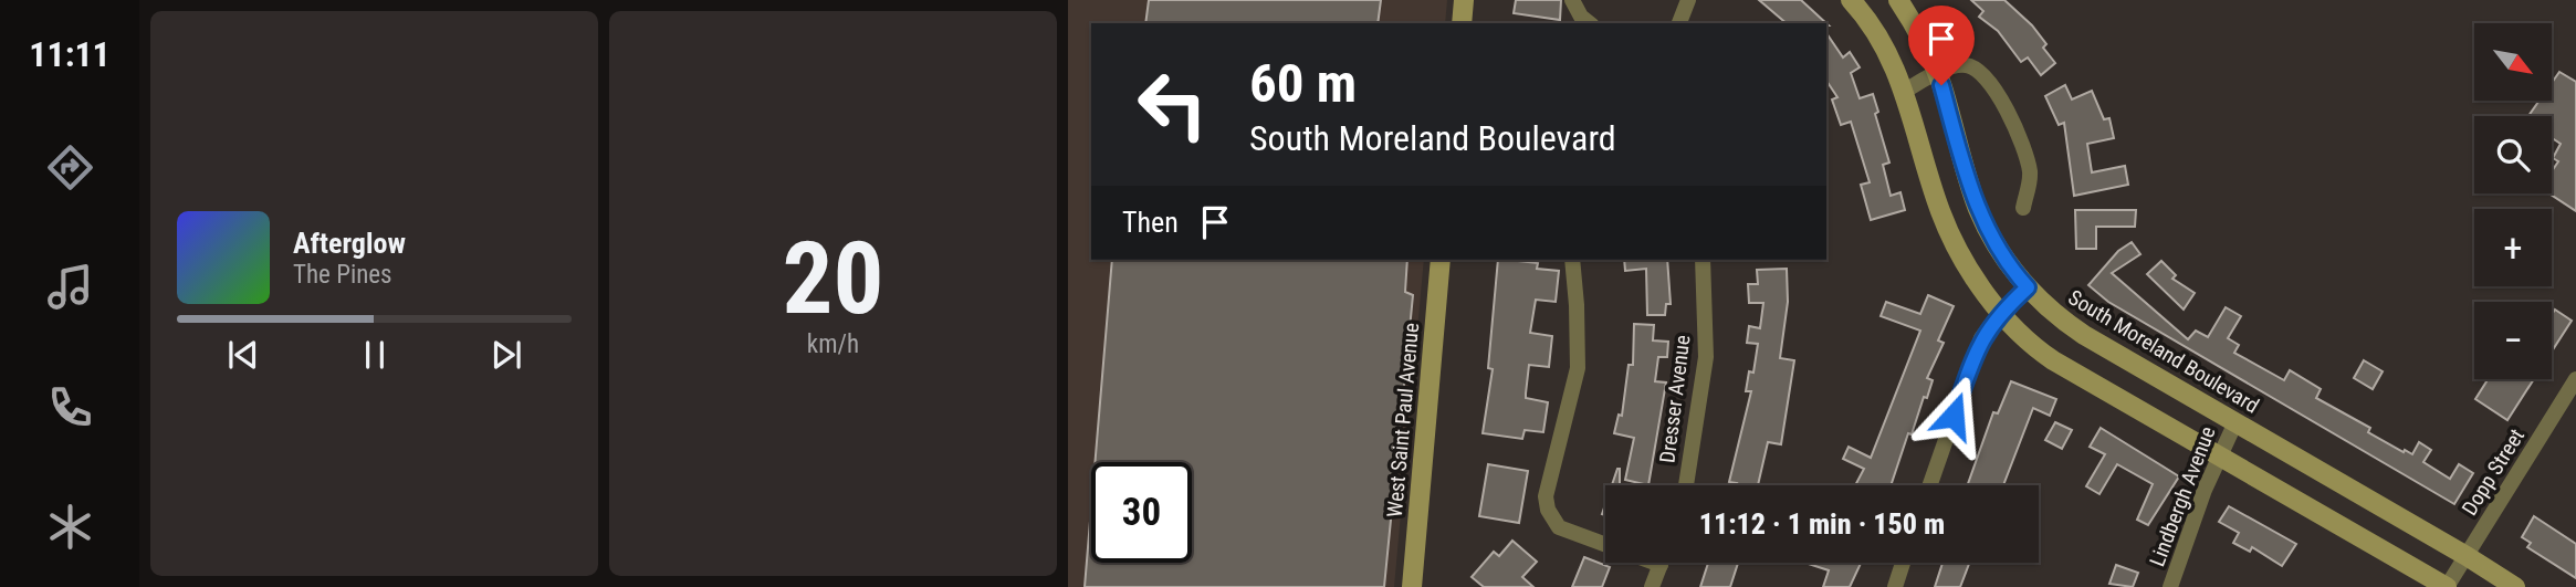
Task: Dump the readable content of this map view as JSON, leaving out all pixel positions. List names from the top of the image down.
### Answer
{
  "streets": {
    "street": [
      "South Moreland Boulevard",
      "Dresser Avenue",
      "West Saint Paul Avenue",
      "Dopp Street",
      "Lindbergh Avenue"
    ]
  },
  "crossings": [
    ["South Moreland Boulevard", "Dopp Street"],
    ["South Moreland Boulevard", "Lindbergh Avenue"]
  ],
  "north": "bottom right",
  "page": {
    "tabs": "11:11",
    "tile": ["20", "km/h"],
    "map_buttons": ["+", "−"],
    "turn": ["60 m", "South Moreland Boulevard"],
    "then": "Then",
    "song": ["Afterglow", "The Pines"],
    "limit": "30",
    "trip": "11:12 · 1 min · 150 m"
  }
}
